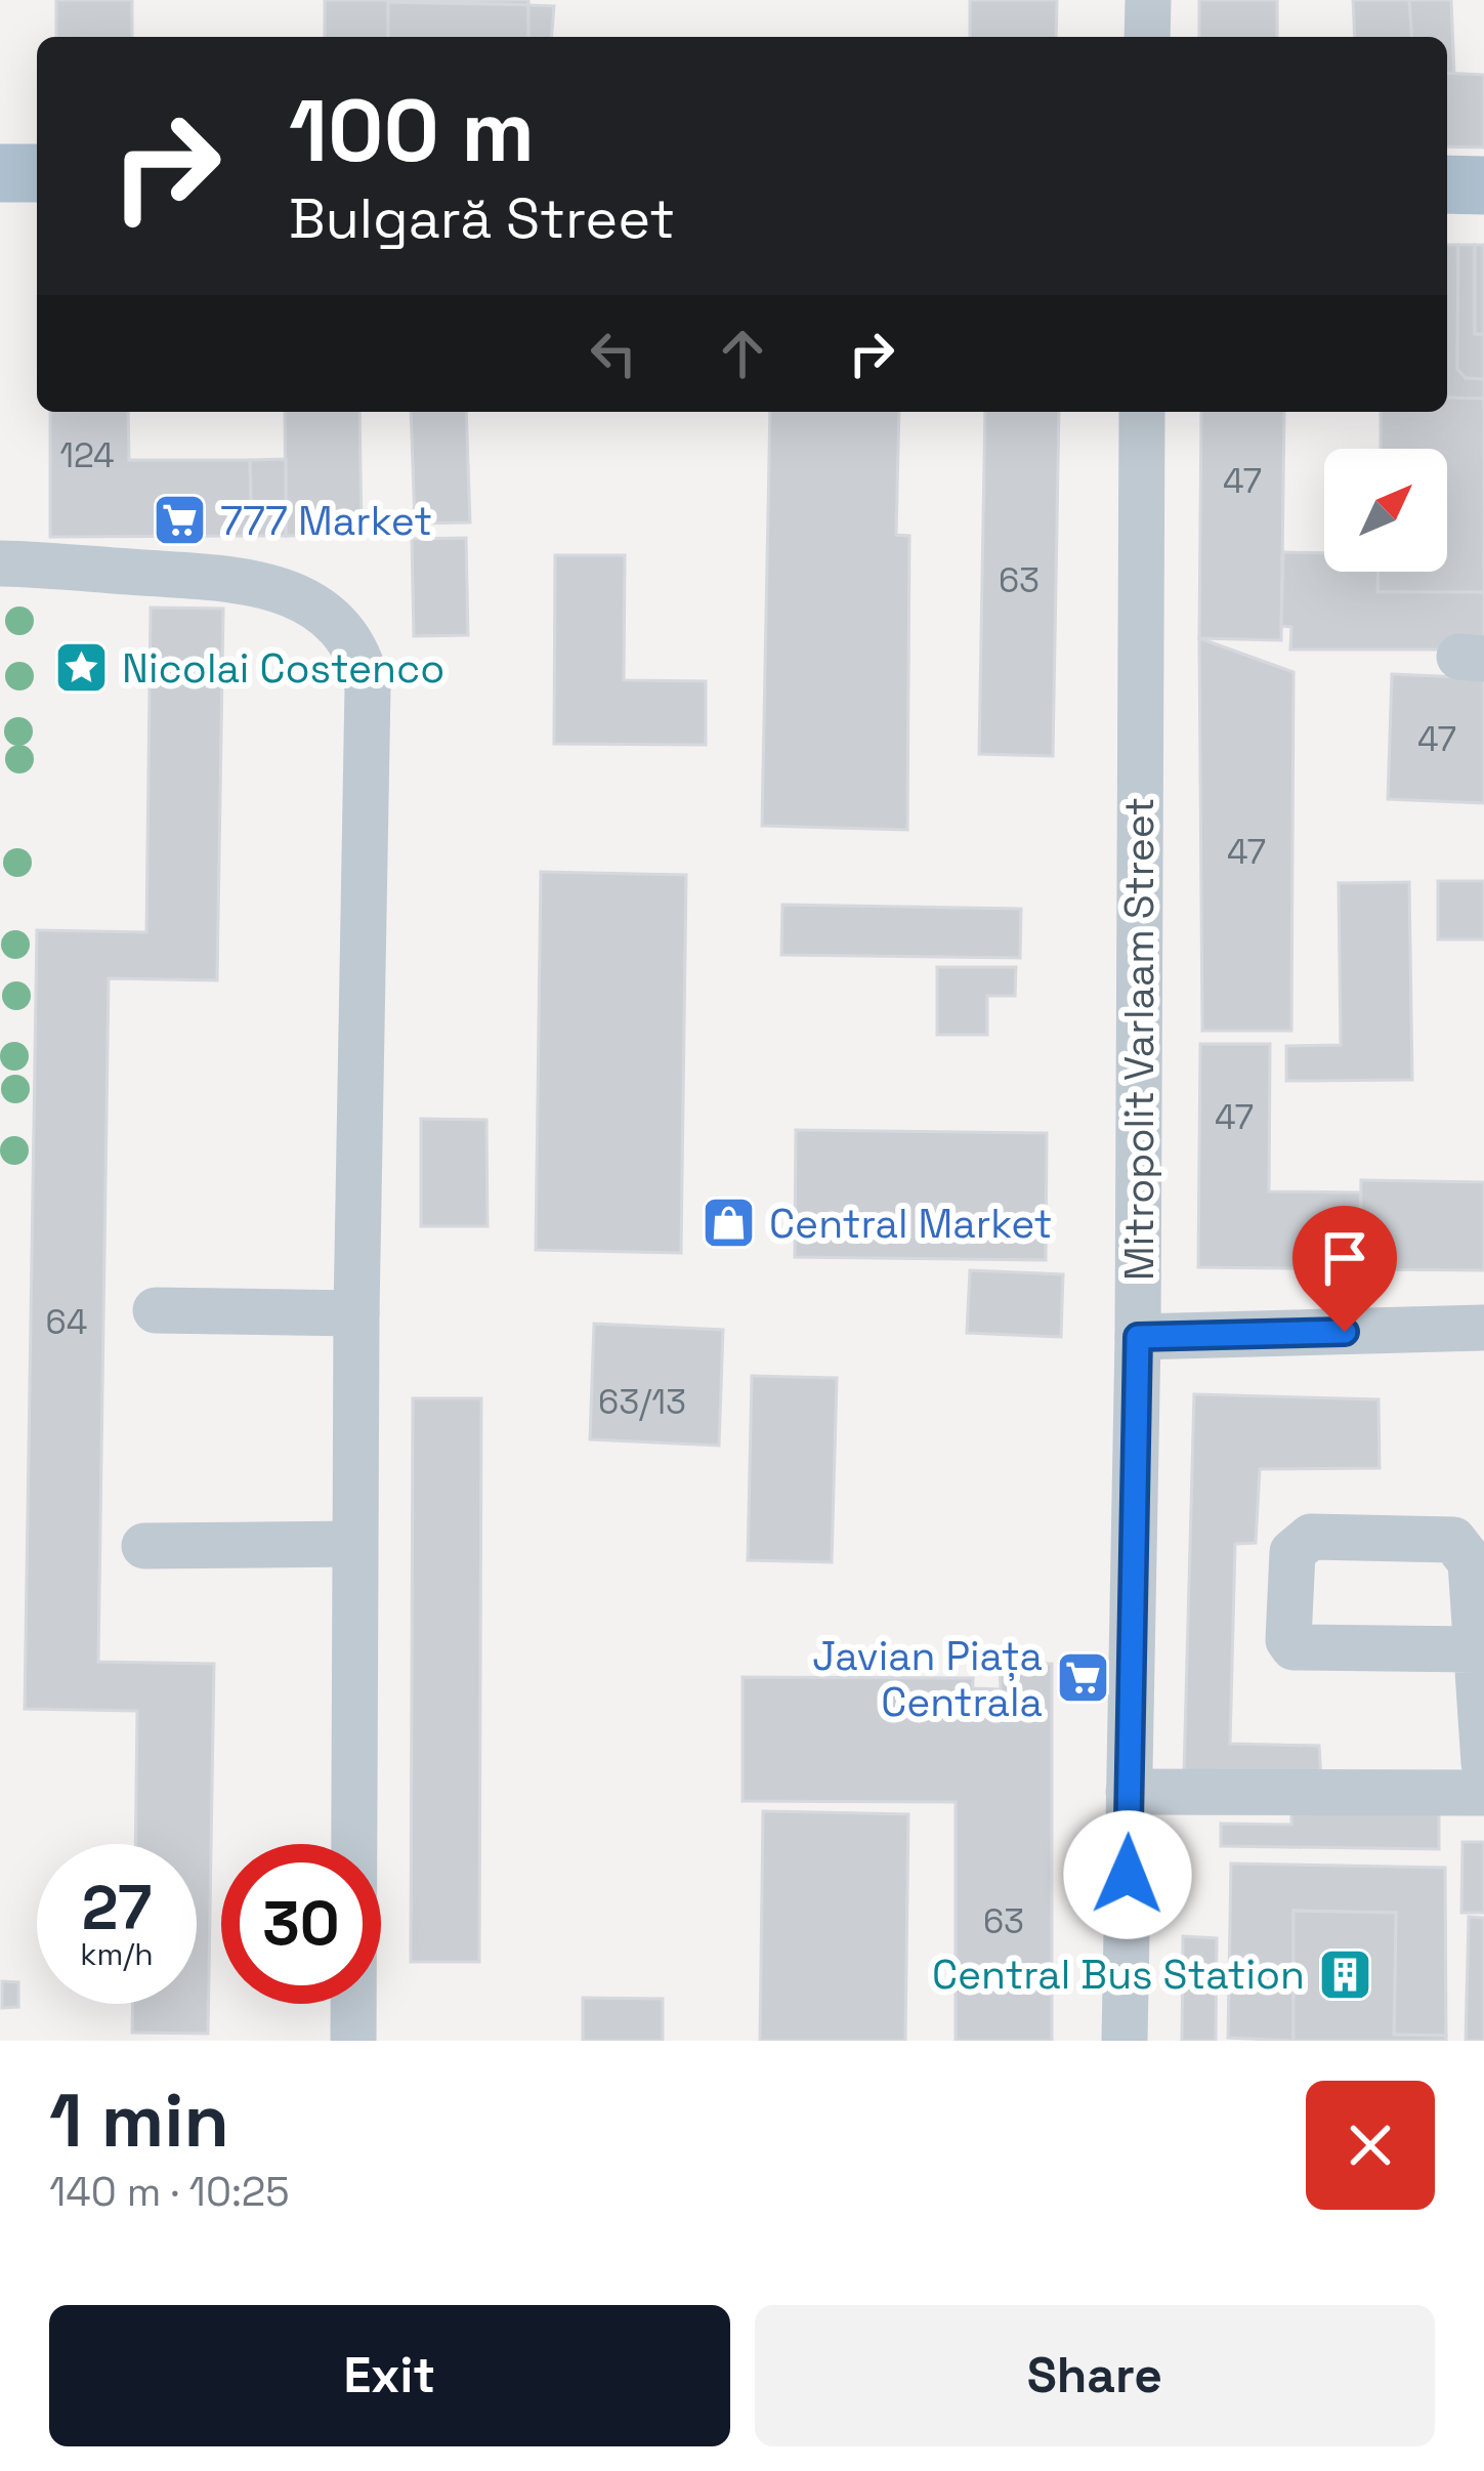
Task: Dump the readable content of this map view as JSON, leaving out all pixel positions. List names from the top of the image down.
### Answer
{
  "streets": {
    "street": ["Mitropolit Varlaam Street"]
  },
  "places": {
    "supermarket": ["777 Market", "Javian Piața Centrala"],
    "place": ["Nicolai Costenco"],
    "shop": ["Central Market"],
    "building": ["Central Bus Station"]
  },
  "house_numbers": [
    "124",
    "47",
    "63",
    "47",
    "47",
    "47",
    "64",
    "63/13",
    "63"
  ],
  "north": "top right",
  "page": {
    "turn": ["100 m", "Bulgară Street"],
    "speed": "27 km/h",
    "limit": "30",
    "heading": ["1 min", "140 m · 10:25"],
    "buttons": ["Exit", "Share"]
  }
}
